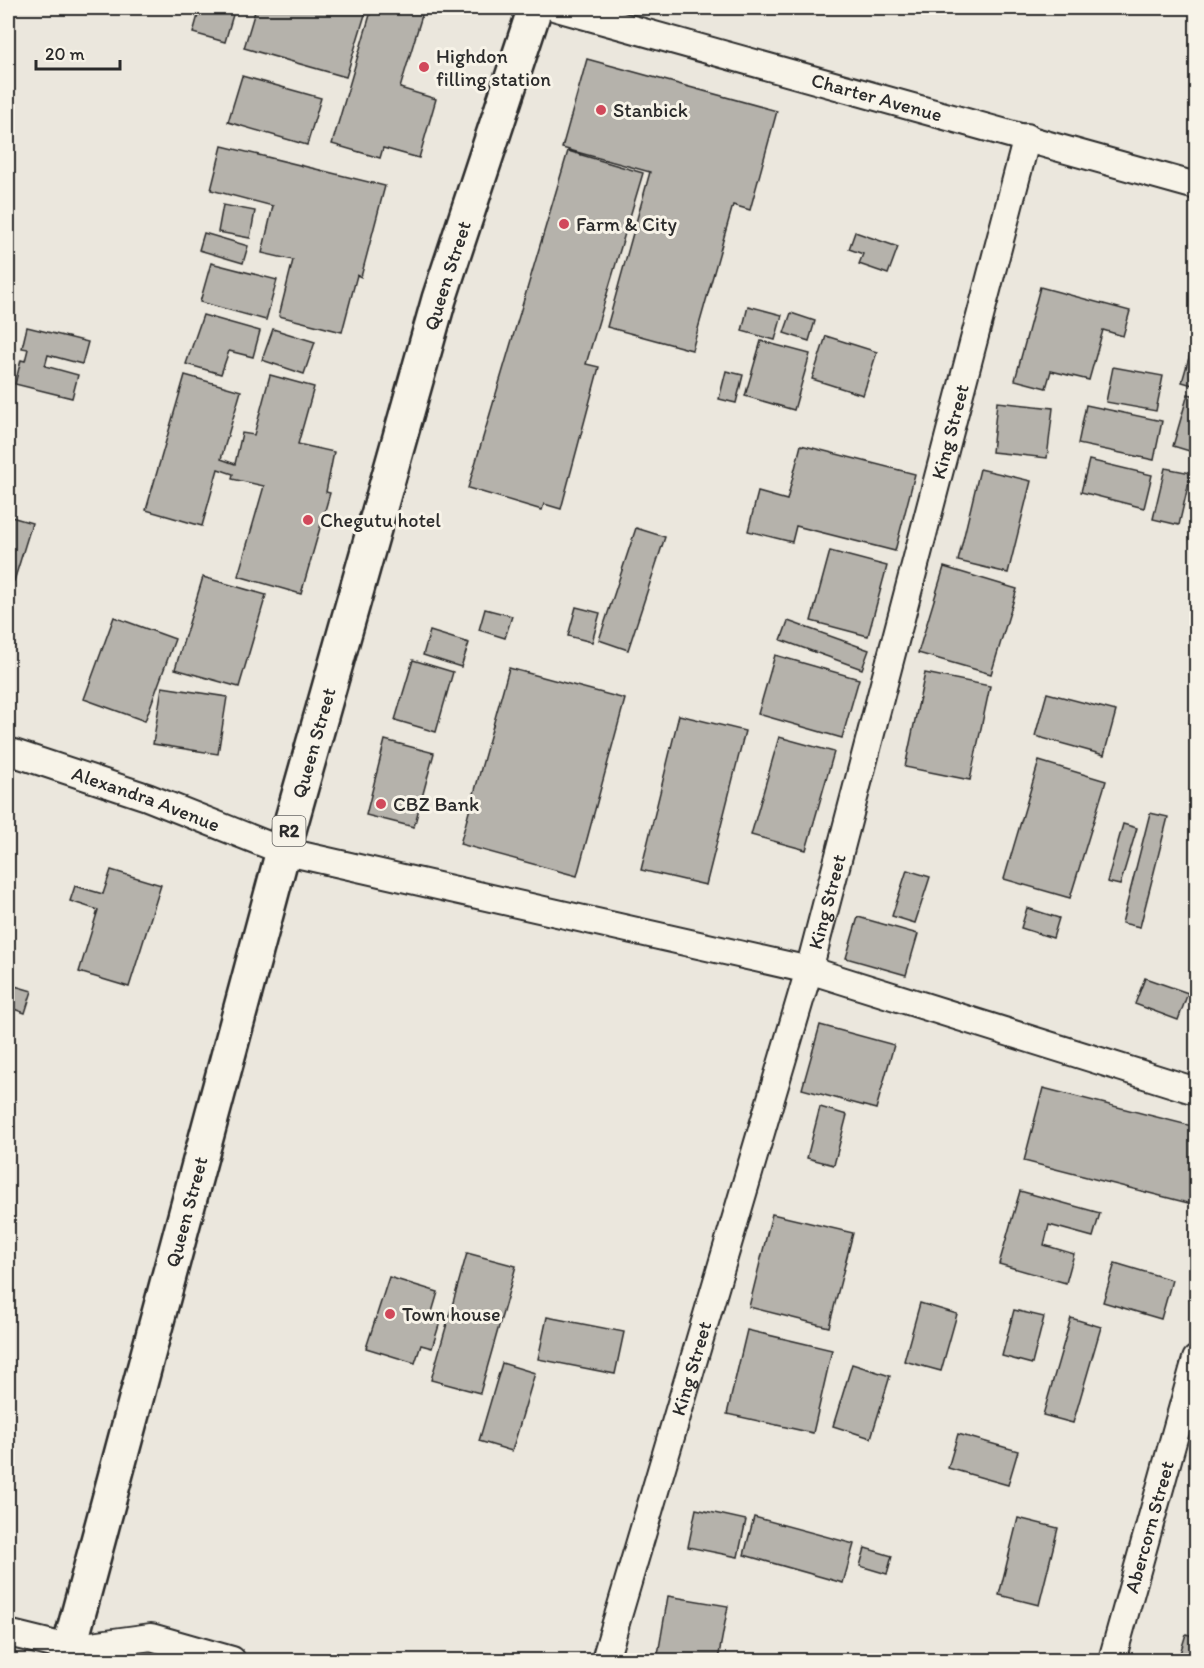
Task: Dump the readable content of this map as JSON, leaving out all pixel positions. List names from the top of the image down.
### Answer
{
  "streets": {
    "highway": ["Queen Street", "R2"],
    "street": [
      "Charter Avenue",
      "King Street",
      "Alexandra Avenue",
      "Abercorn Street"
    ]
  },
  "crossings": [
    ["Charter Avenue", "King Street"],
    ["Queen Street", "Alexandra Avenue"],
    ["King Street", "Alexandra Avenue"]
  ],
  "places": [
    "Highdon filling station",
    "Stanbick",
    "Farm & City",
    "Chegutu hotel",
    "CBZ Bank",
    "Town house"
  ],
  "scale_bar": "20 m"
}
